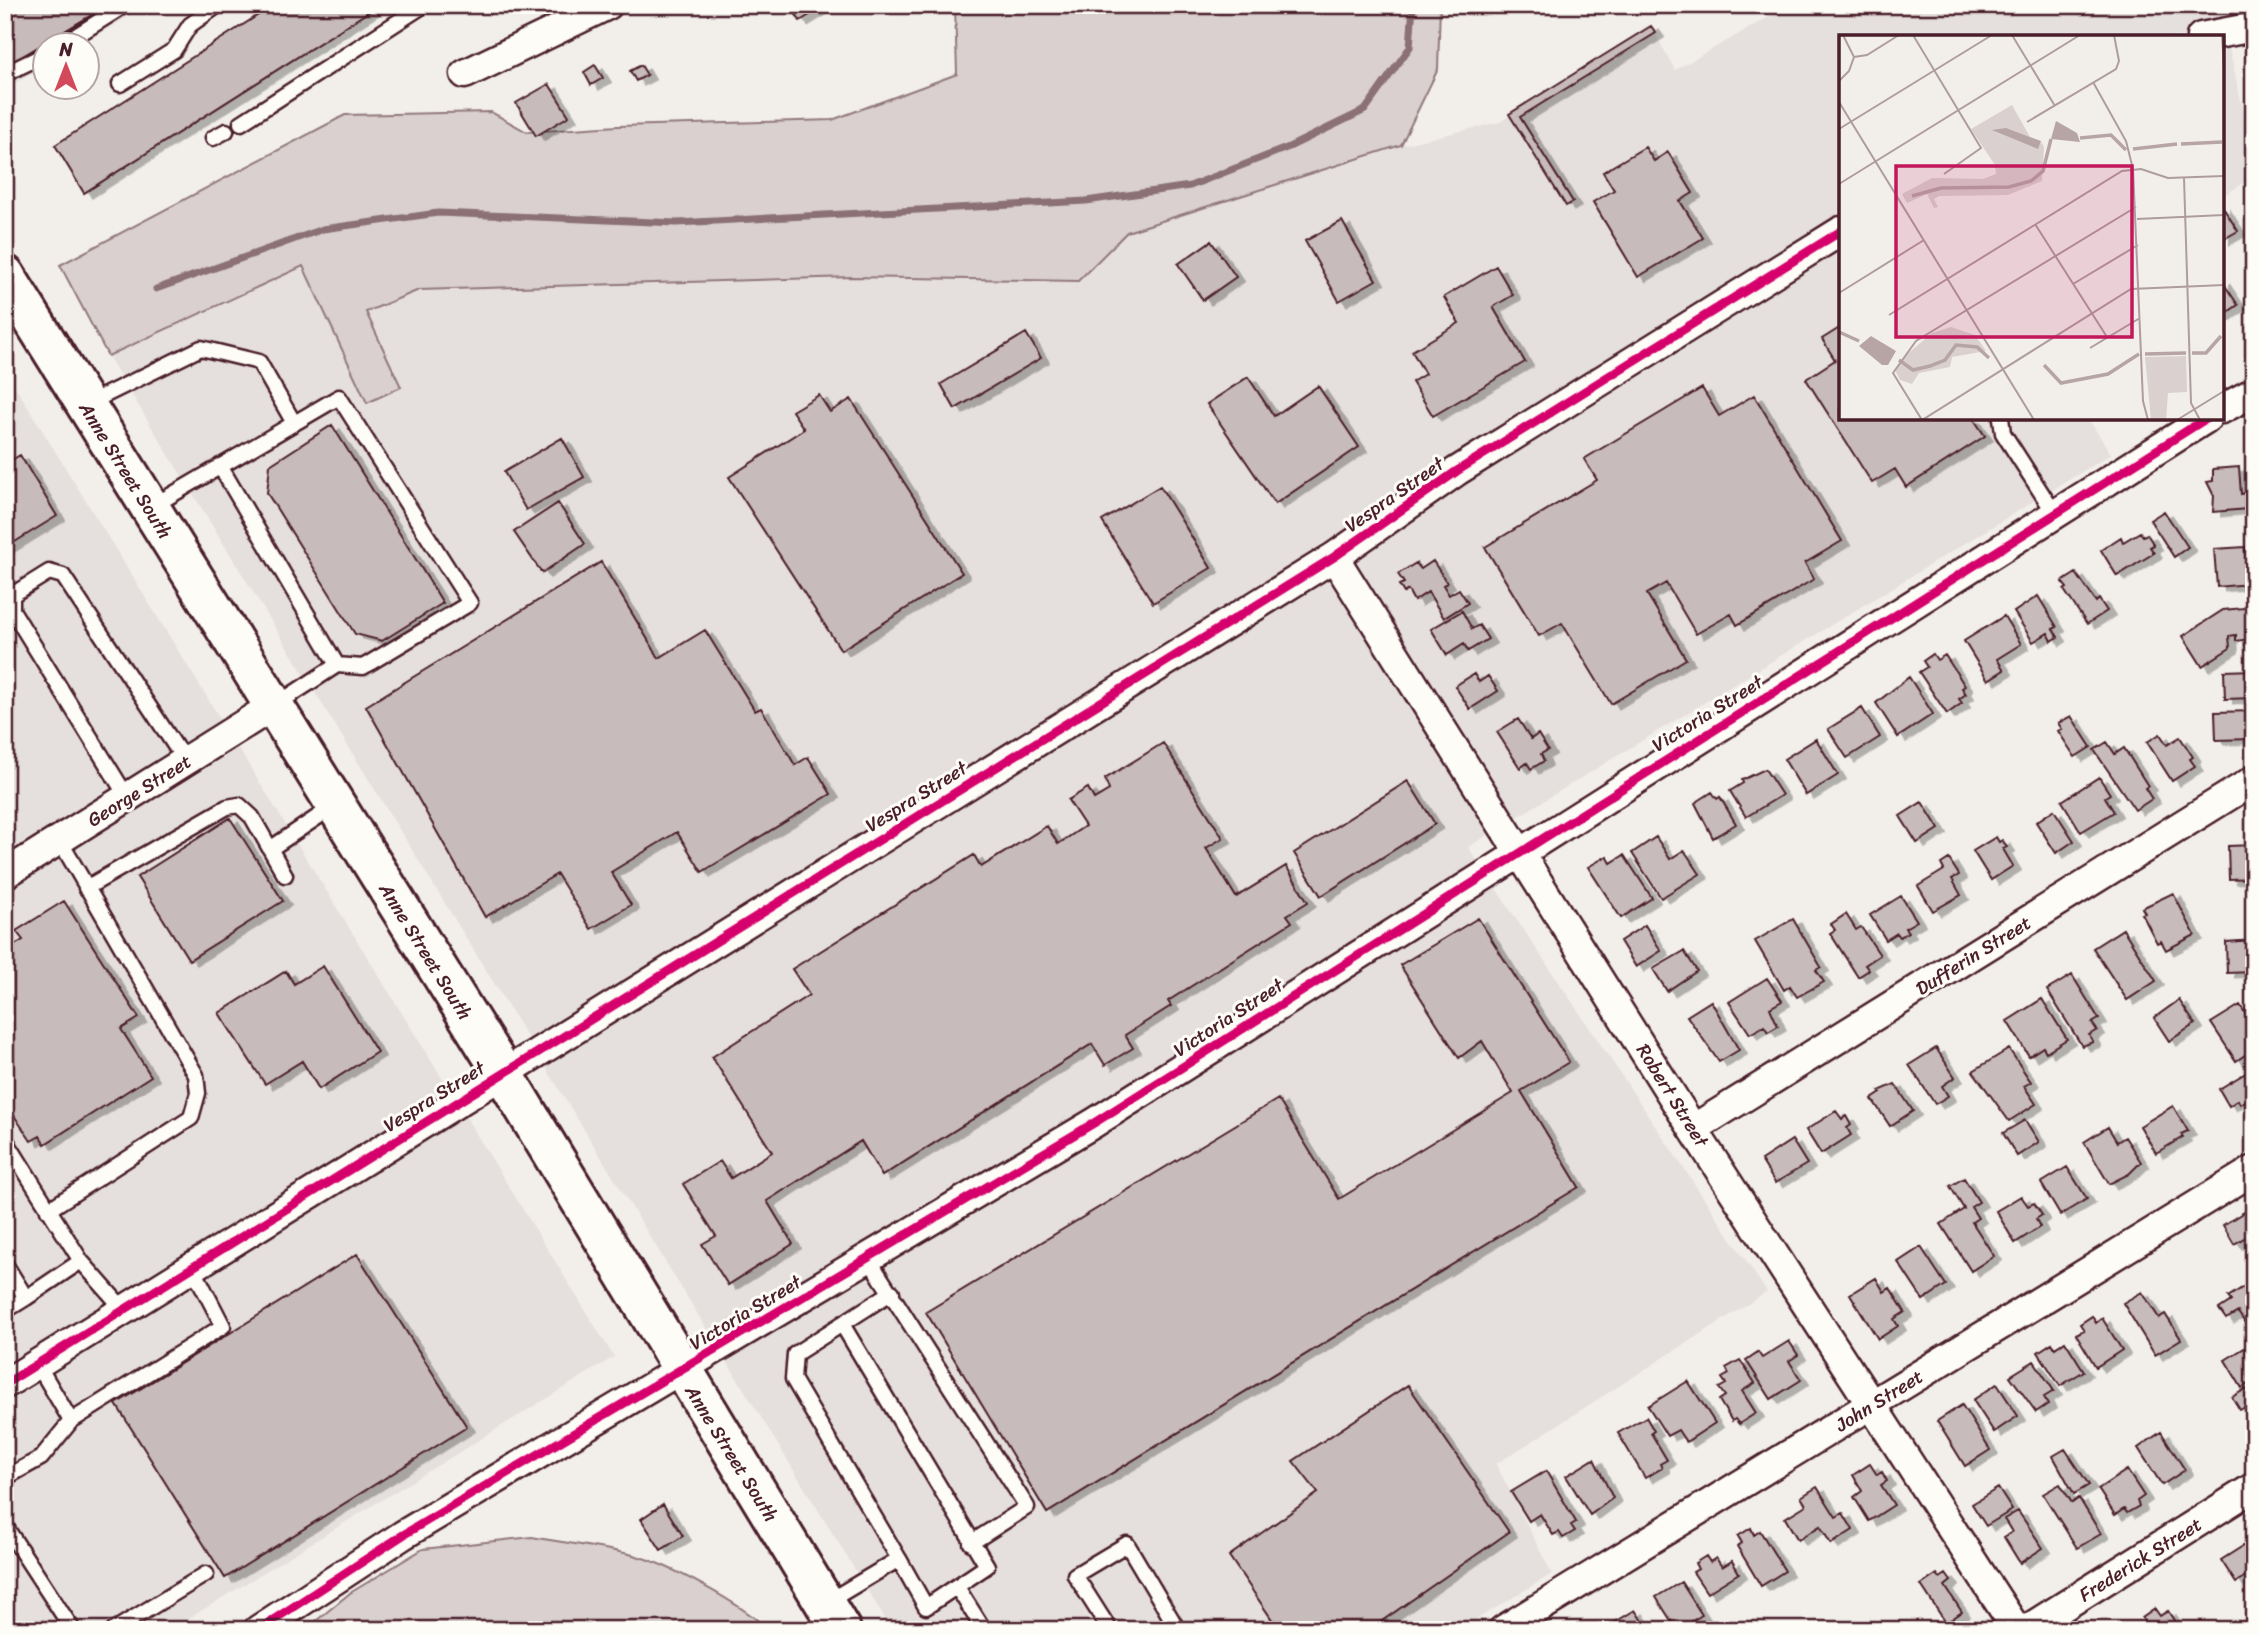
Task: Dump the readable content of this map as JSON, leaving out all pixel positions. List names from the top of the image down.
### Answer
{
  "streets": {
    "street": [
      "Anne Street South",
      "Vespra Street",
      "Victoria Street",
      "George Street",
      "Dufferin Street",
      "Robert Street",
      "John Street",
      "Frederick Street"
    ]
  },
  "crossings": [
    ["Anne Street South", "Vespra Street"],
    ["Anne Street South", "Victoria Street"],
    ["Anne Street South", "George Street"],
    ["Vespra Street", "Robert Street"],
    ["Victoria Street", "Robert Street"],
    ["Dufferin Street", "Robert Street"],
    ["Robert Street", "John Street"]
  ],
  "north": "top"
}
